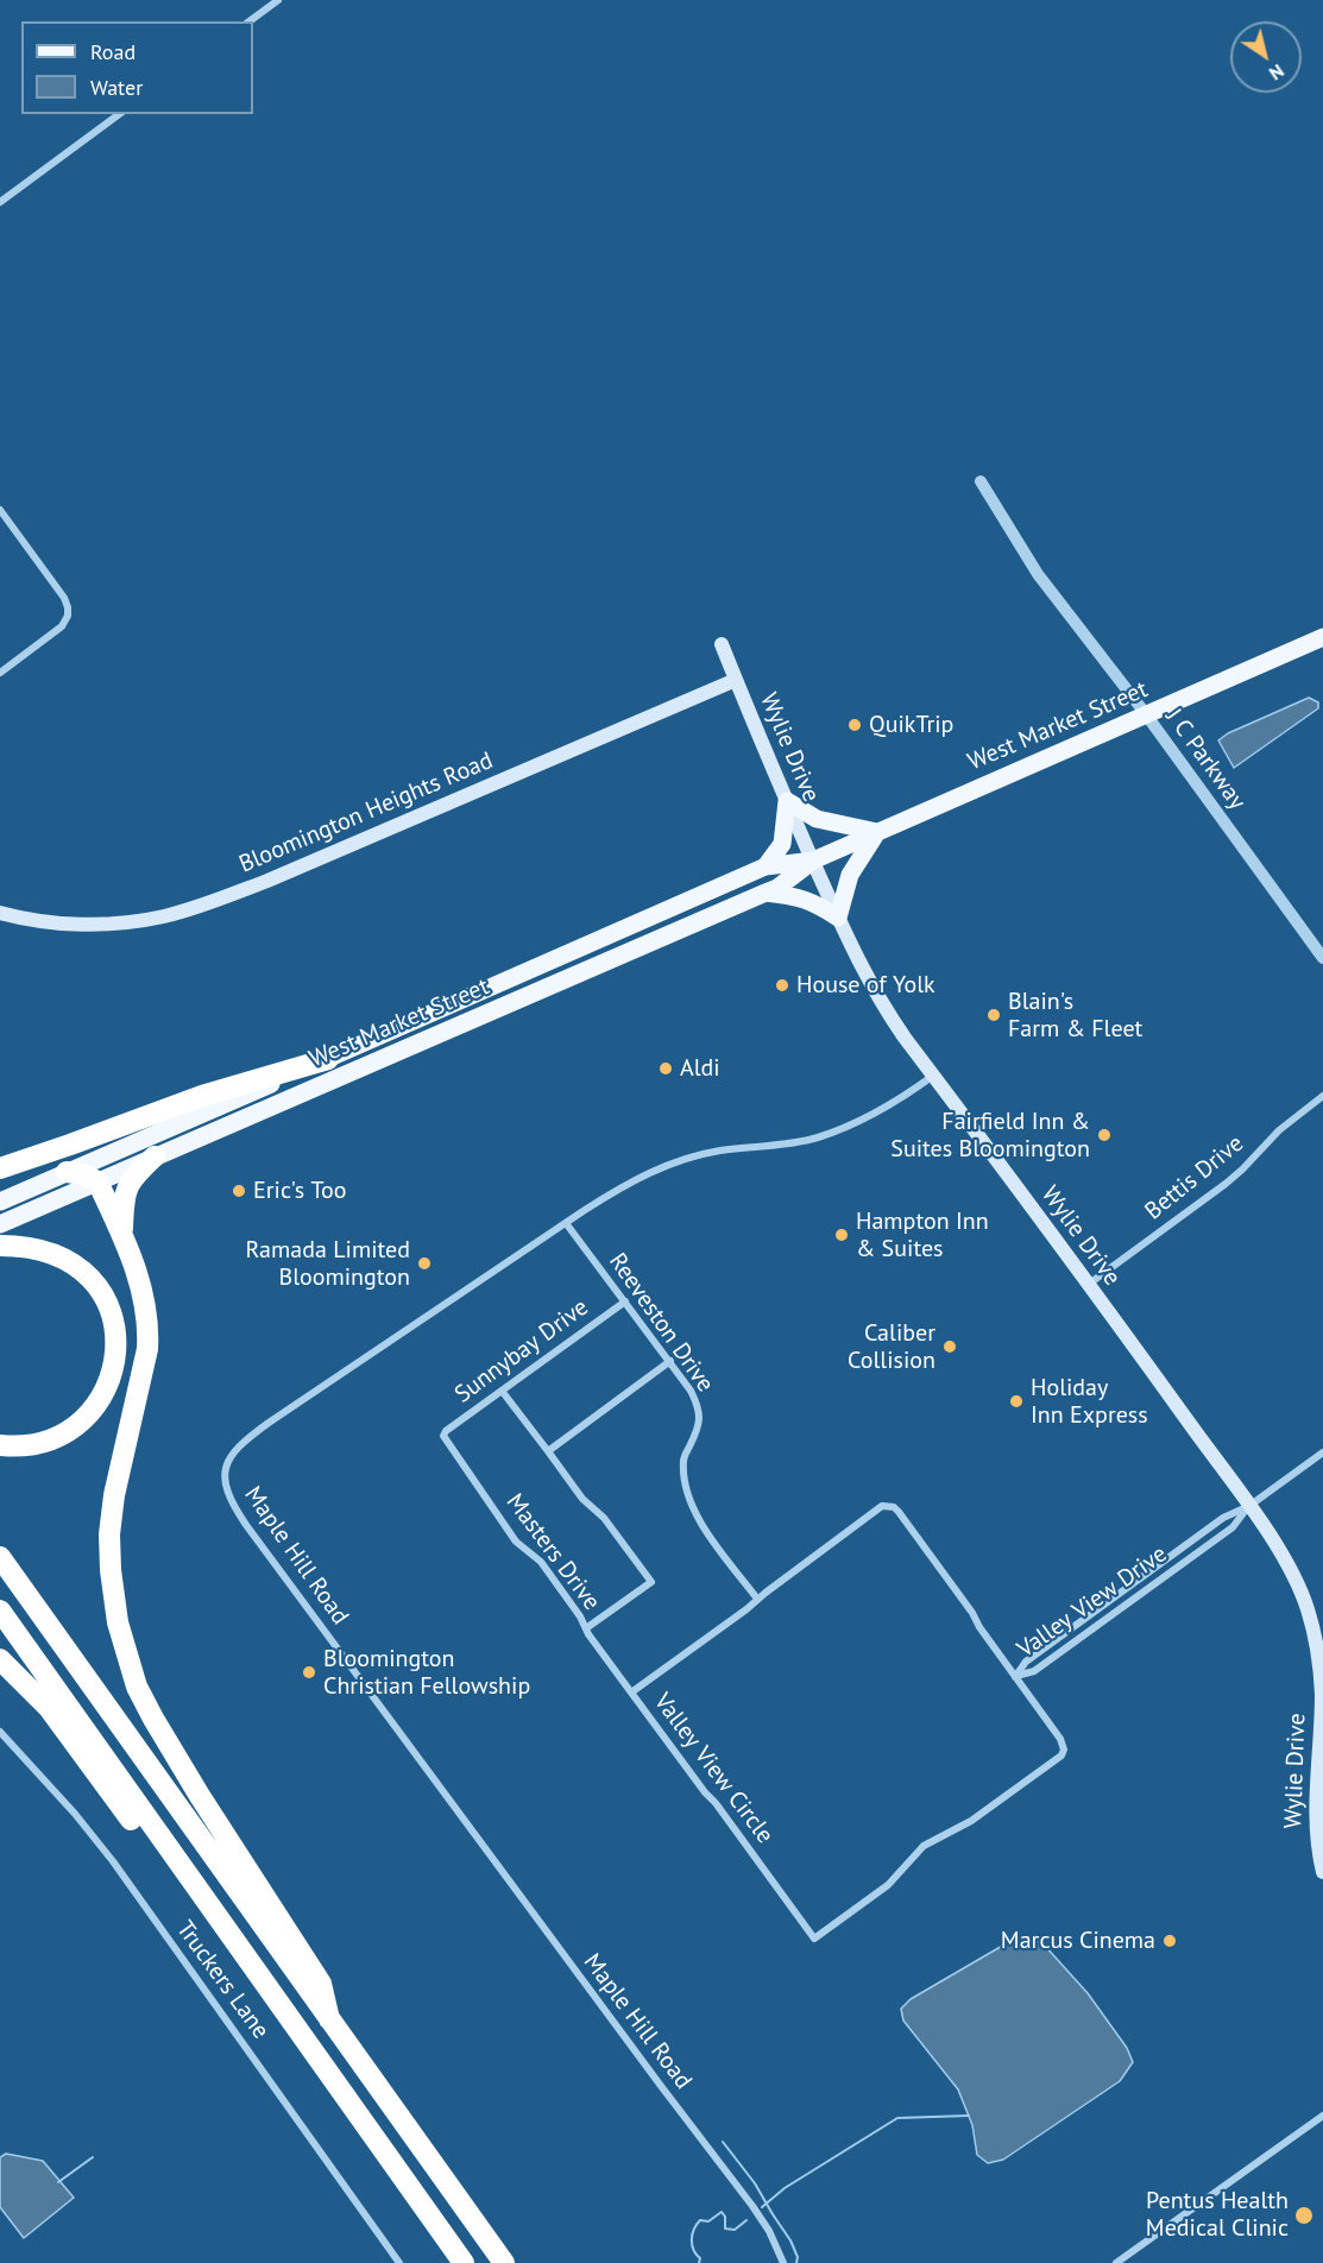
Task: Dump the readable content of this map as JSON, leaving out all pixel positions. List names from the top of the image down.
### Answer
{
  "streets": {
    "main road": ["West Market Street", "Wylie Drive", "Bloomington Heights Road"],
    "street": [
      "J C Parkway",
      "Bettis Drive",
      "Reeveston Drive",
      "Sunnybay Drive",
      "Masters Drive",
      "Maple Hill Road",
      "Valley View Drive",
      "Valley View Circle",
      "Truckers Lane"
    ]
  },
  "crossings": [
    ["West Market Street", "Wylie Drive"],
    ["West Market Street", "J C Parkway"],
    ["Wylie Drive", "Bloomington Heights Road"],
    ["Wylie Drive", "Bettis Drive"],
    ["Wylie Drive", "Maple Hill Road"],
    ["Wylie Drive", "Valley View Drive"],
    ["Reeveston Drive", "Sunnybay Drive"],
    ["Reeveston Drive", "Maple Hill Road"],
    ["Reeveston Drive", "Valley View Circle"],
    ["Sunnybay Drive", "Masters Drive"],
    ["Masters Drive", "Valley View Circle"],
    ["Valley View Drive", "Valley View Circle"]
  ],
  "places": [
    "QuikTrip",
    "House of Yolk",
    "Blain's Farm & Fleet",
    "Aldi",
    "Fairfield Inn & Suites Bloomington",
    "Eric's Too",
    "Hampton Inn & Suites",
    "Ramada Limited Bloomington",
    "Caliber Collision",
    "Holiday Inn Express",
    "Bloomington Christian Fellowship",
    "Marcus Cinema",
    "Pentus Health Medical Clinic"
  ],
  "legend": ["Road", "Water"],
  "north": "bottom right"
}
